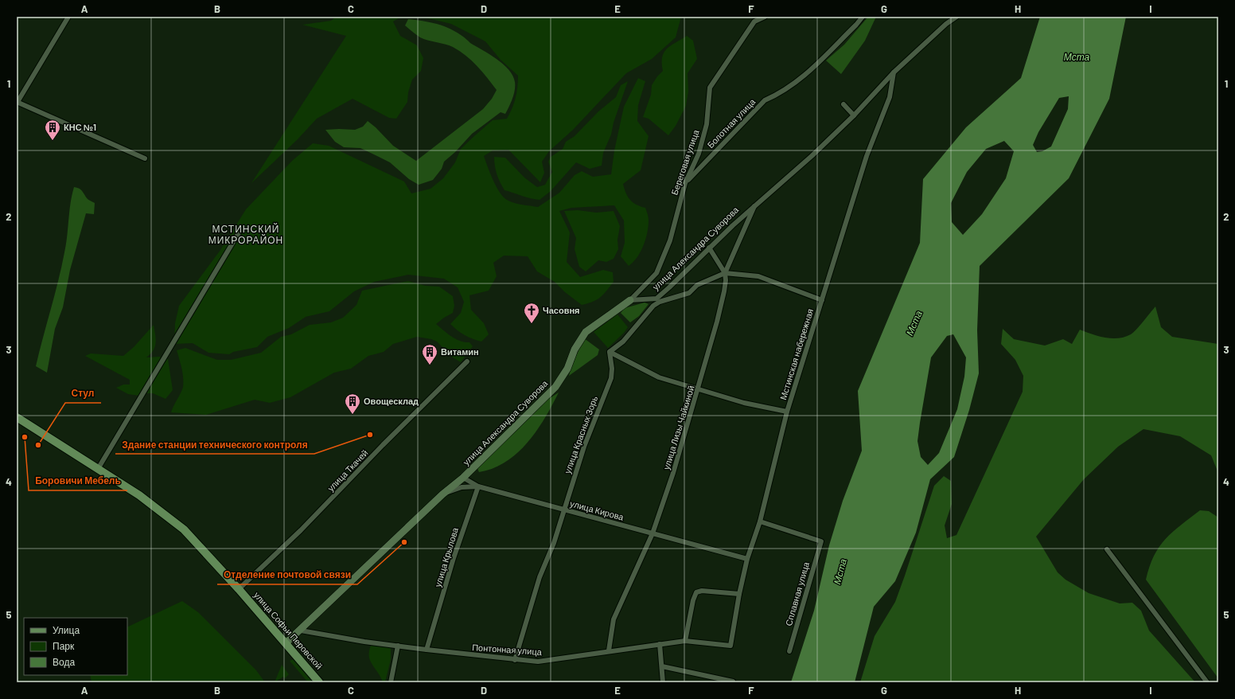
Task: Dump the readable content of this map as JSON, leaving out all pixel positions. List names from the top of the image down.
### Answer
{
  "streets": {
    "main road": ["улица Софьи Перовской"],
    "street": [
      "Болотная улица",
      "Береговая улица",
      "улица Александра Суворова",
      "Мстинская набережная",
      "улица Лизы Чайкиной",
      "улица Красных Зорь",
      "улица Ткачей",
      "улица Кирова",
      "улица Крылова",
      "Сплавная улица",
      "Понтонная улица"
    ]
  },
  "crossings": [
    ["Болотная улица", "Береговая улица"],
    ["Береговая улица", "улица Александра Суворова"],
    ["улица Александра Суворова", "Мстинская набережная"],
    ["улица Александра Суворова", "улица Лизы Чайкиной"],
    ["улица Александра Суворова", "улица Кирова"],
    ["улица Александра Суворова", "улица Софьи Перовской"],
    ["улица Александра Суворова", "Понтонная улица"],
    ["Мстинская набережная", "улица Кирова"],
    ["Мстинская набережная", "Сплавная улица"],
    ["Мстинская набережная", "Понтонная улица"],
    ["улица Лизы Чайкиной", "улица Кирова"],
    ["улица Лизы Чайкиной", "Понтонная улица"],
    ["улица Красных Зорь", "улица Кирова"],
    ["улица Красных Зорь", "Понтонная улица"],
    ["улица Ткачей", "улица Софьи Перовской"],
    ["улица Кирова", "улица Крылова"],
    ["улица Крылова", "Понтонная улица"]
  ],
  "districts": ["МСТИНСКИЙ МИКРОРАЙОН"],
  "water": ["Мста"],
  "places": {
    "building": ["КНС №1", "Витамин", "Овощесклад"],
    "church": ["Часовня"],
    "other": [
      "Здание станции технического контроля",
      "Боровичи Мебель",
      "Стул",
      "Отделение почтовой связи"
    ]
  },
  "legend": ["Улица", "Парк", "Вода"],
  "grid": {
    "columns": [
      "A",
      "B",
      "C",
      "D",
      "E",
      "F",
      "G",
      "H",
      "I"
    ],
    "rows": [
      "1",
      "2",
      "3",
      "4",
      "5"
    ]
  }
}
